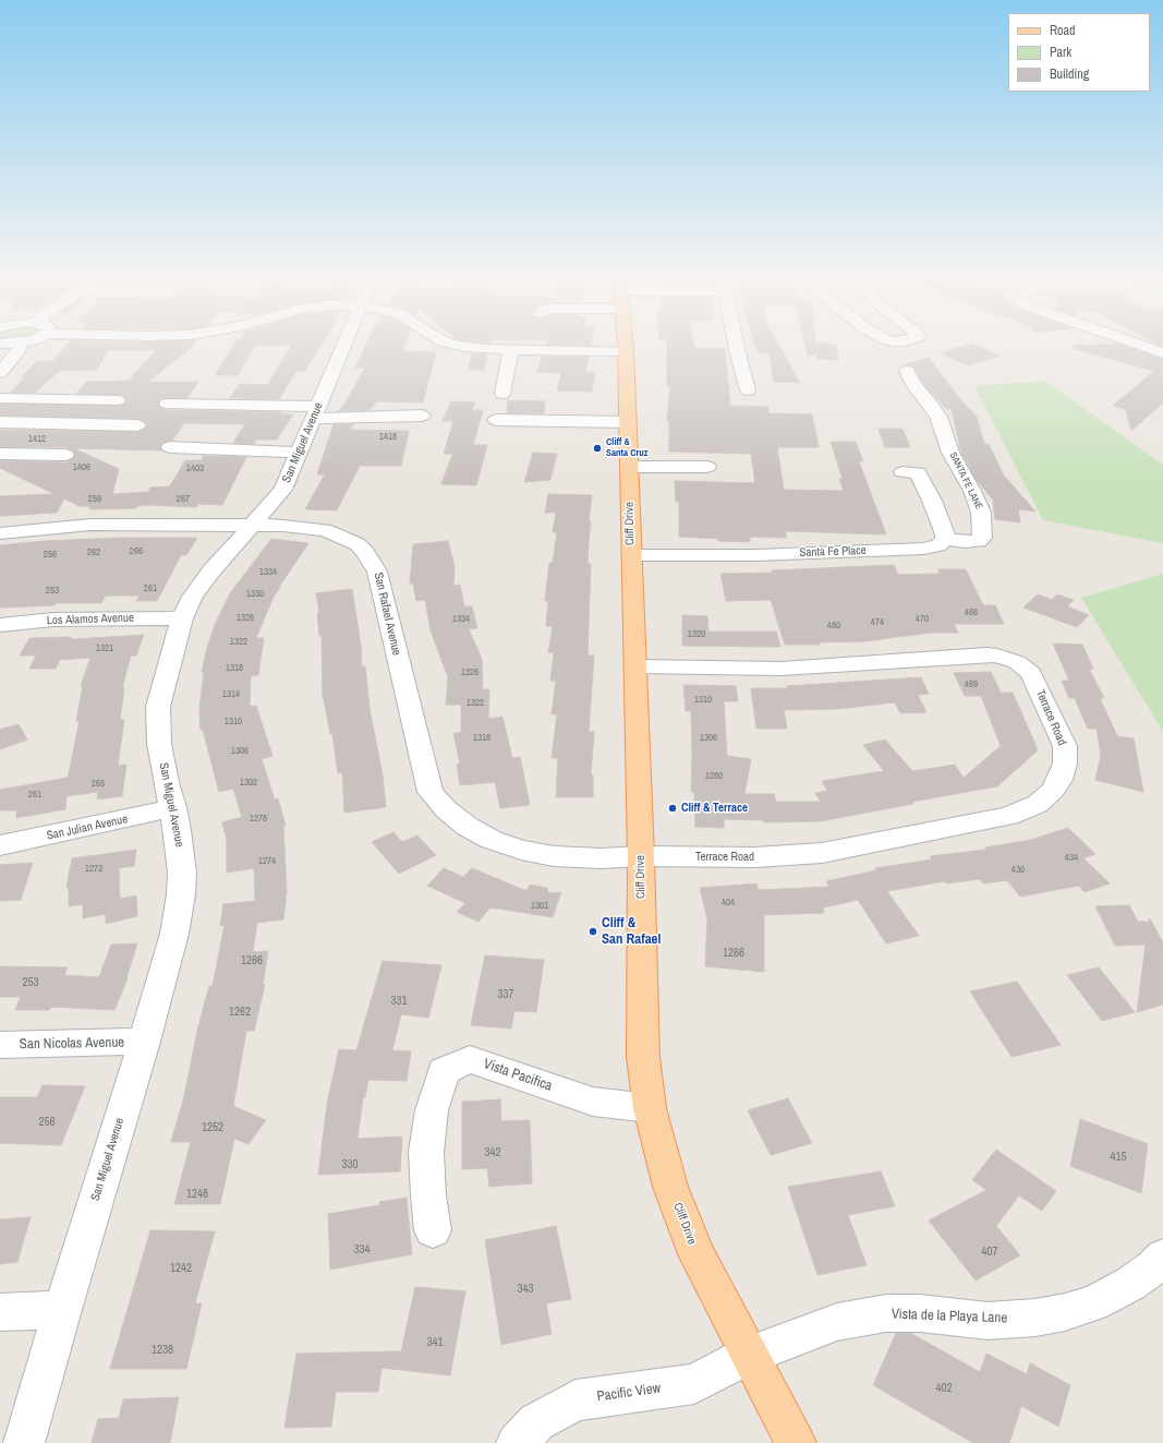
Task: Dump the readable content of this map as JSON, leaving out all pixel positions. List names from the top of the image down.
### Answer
{
  "streets": {
    "main road": ["Cliff Drive"],
    "street": [
      "San Miguel Avenue",
      "SANTA FE LANE",
      "Santa Fe Place",
      "San Rafael Avenue",
      "Los Alamos Avenue",
      "Terrace Road",
      "San Julian Avenue",
      "San Nicolas Avenue",
      "Vista Pacifica",
      "Vista de la Playa Lane",
      "Pacific View"
    ]
  },
  "crossings": [
    ["San Miguel Avenue", "San Rafael Avenue"],
    ["San Miguel Avenue", "Los Alamos Avenue"],
    ["San Miguel Avenue", "San Julian Avenue"],
    ["San Miguel Avenue", "San Nicolas Avenue"],
    ["SANTA FE LANE", "Santa Fe Place"],
    ["Cliff Drive", "Santa Fe Place"],
    ["Cliff Drive", "San Rafael Avenue"],
    ["Cliff Drive", "Terrace Road"],
    ["Cliff Drive", "Vista Pacifica"],
    ["Cliff Drive", "Vista de la Playa Lane"],
    ["Cliff Drive", "Pacific View"],
    ["San Rafael Avenue", "Terrace Road"],
    ["Vista de la Playa Lane", "Pacific View"]
  ],
  "places": ["Cliff & Santa Cruz", "Cliff & Terrace", "Cliff & San Rafael"],
  "house_numbers": [
    "1418",
    "1412",
    "1406",
    "1403",
    "259",
    "267",
    "266",
    "262",
    "256",
    "1334",
    "261",
    "253",
    "1330",
    "466",
    "1326",
    "1334",
    "470",
    "474",
    "480",
    "1320",
    "1322",
    "1321",
    "1318",
    "1326",
    "469",
    "1314",
    "1310",
    "1322",
    "1310",
    "1318",
    "1306",
    "1306",
    "1280",
    "1302",
    "265",
    "261",
    "1278",
    "434",
    "1274",
    "1273",
    "430",
    "404",
    "1301",
    "1266",
    "1266",
    "253",
    "337",
    "331",
    "1262",
    "256",
    "1252",
    "342",
    "415",
    "330",
    "1248",
    "334",
    "407",
    "1242",
    "343",
    "341",
    "1238",
    "402"
  ],
  "legend": ["Road", "Park", "Building"]
}
